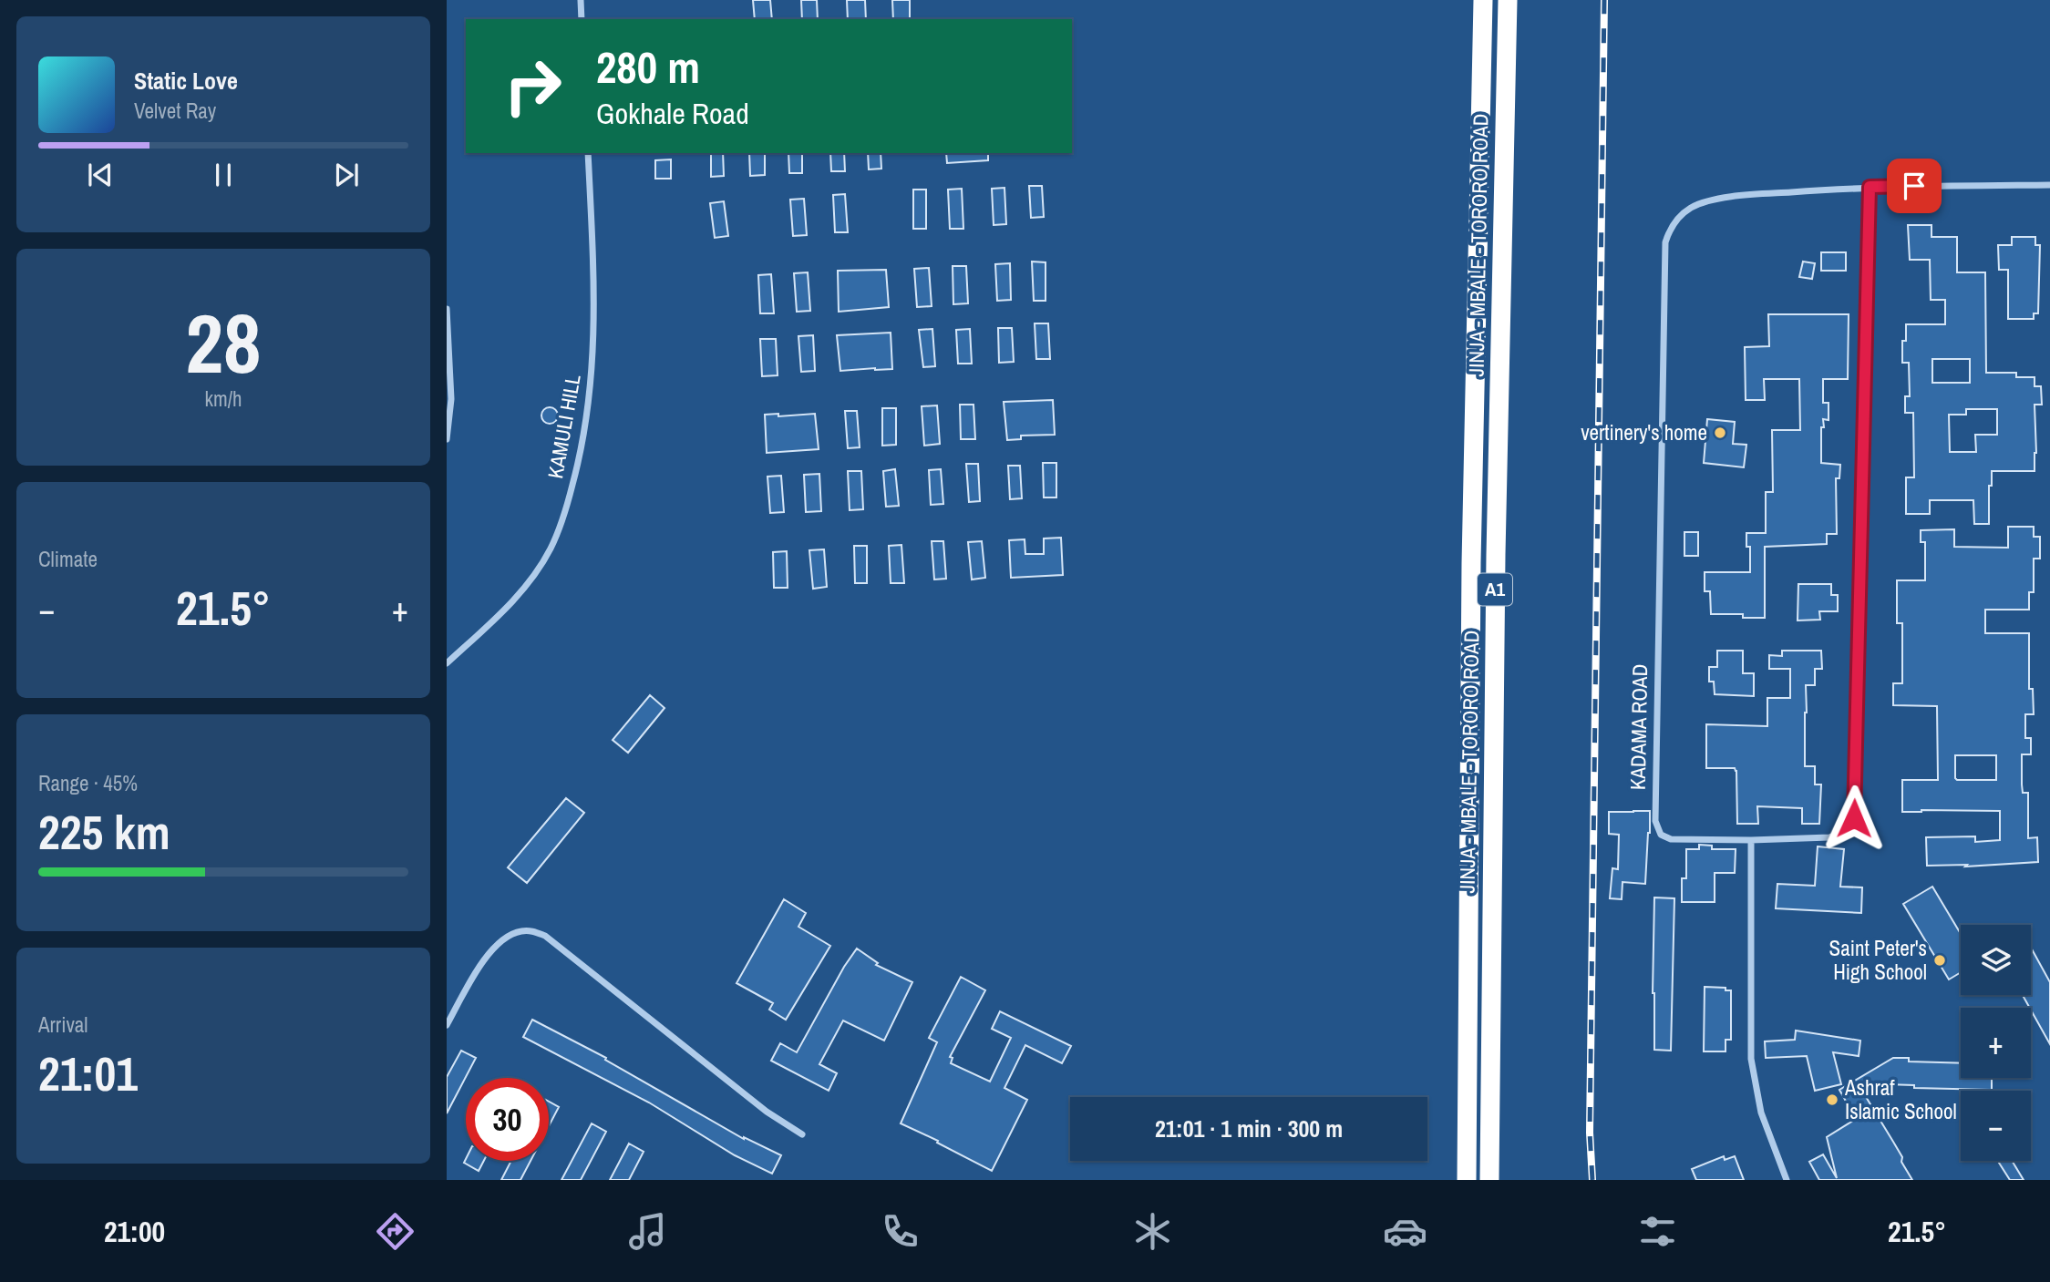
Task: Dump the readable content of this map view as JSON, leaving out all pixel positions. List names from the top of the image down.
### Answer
{
  "streets": {
    "highway": ["JINJA - MBALE - TORORO ROAD", "A1"],
    "street": ["KAMULI HILL", "KADAMA ROAD"]
  },
  "places": ["vertinery's home", "Saint Peter's High School", "Ashraf Islamic School"],
  "page": {
    "turn": ["280 m", "Gokhale Road"],
    "song": ["Static Love", "Velvet Ray"],
    "tile": [
      ["28", "km/h"],
      "Climate",
      ["Range · 45%", "225 km"],
      ["Arrival", "21:01"]
    ],
    "heat": ["−", "21.5°", "+"],
    "map_buttons": ["+", "−"],
    "limit": "30",
    "trip": "21:01 · 1 min · 300 m",
    "tabs": ["21:00", "21.5°"]
  }
}
